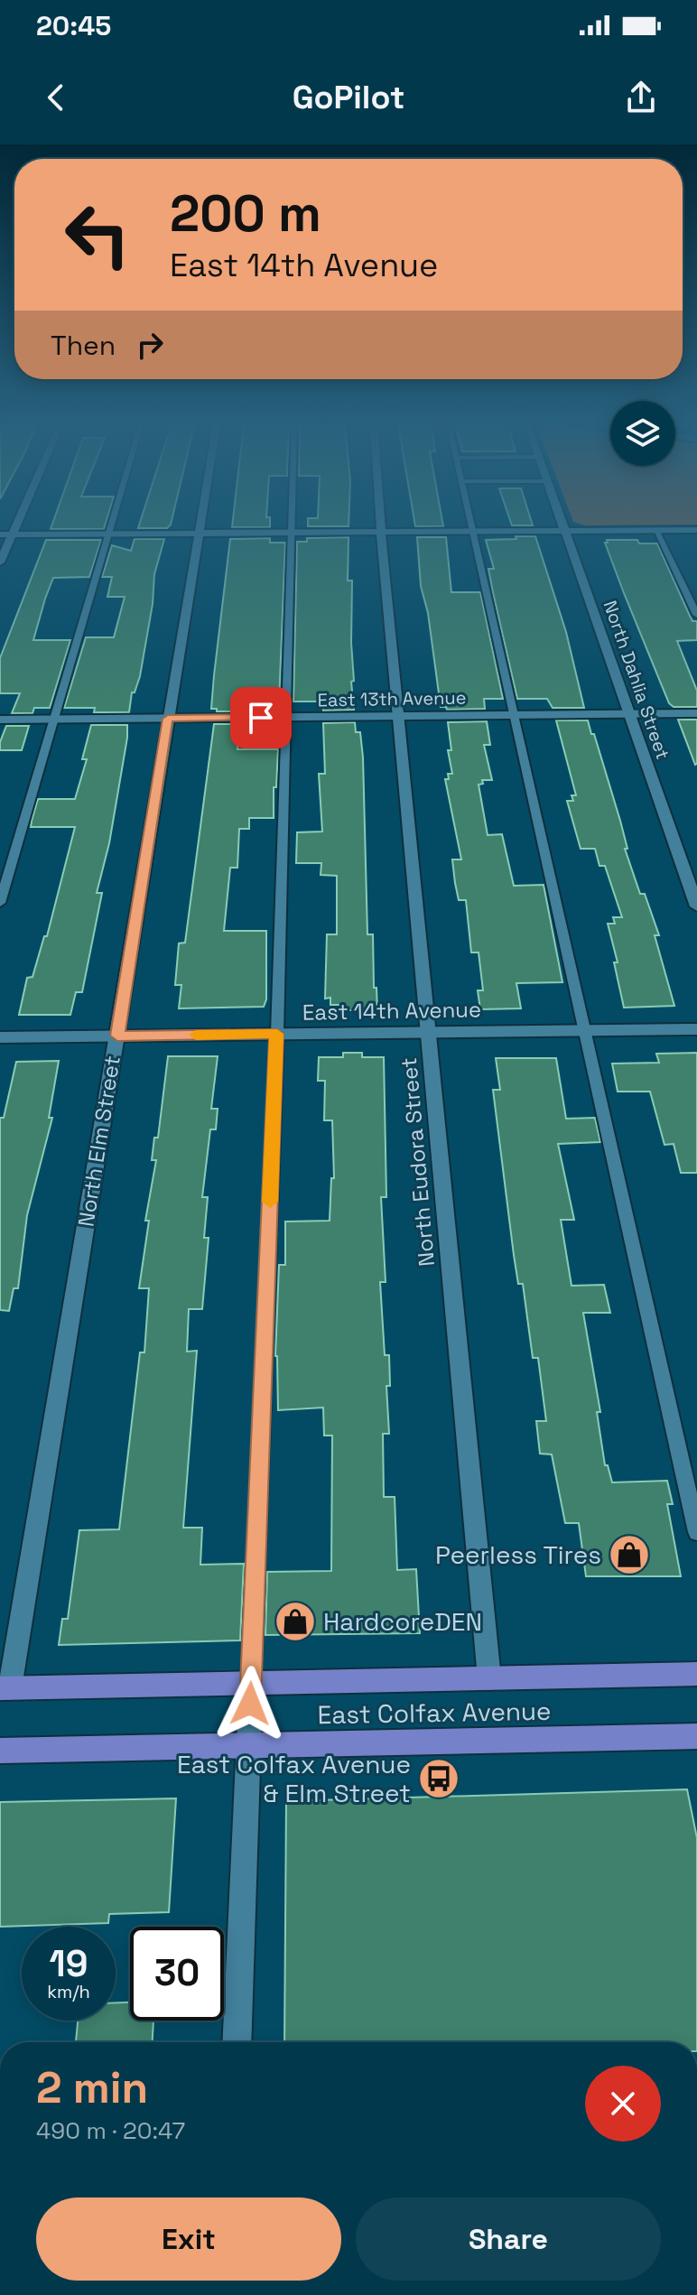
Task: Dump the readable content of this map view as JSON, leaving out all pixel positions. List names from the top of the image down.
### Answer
{
  "streets": {
    "main road": ["East Colfax Avenue"],
    "street": [
      "North Dahlia Street",
      "East 13th Avenue",
      "East 14th Avenue",
      "North Elm Street",
      "North Eudora Street"
    ]
  },
  "crossings": [
    ["North Dahlia Street", "East 13th Avenue"],
    ["East 13th Avenue", "North Elm Street"],
    ["East 13th Avenue", "North Eudora Street"],
    ["East 14th Avenue", "North Elm Street"],
    ["East 14th Avenue", "North Eudora Street"],
    ["North Elm Street", "East Colfax Avenue"],
    ["North Eudora Street", "East Colfax Avenue"]
  ],
  "places": {
    "shop": ["Peerless Tires", "HardcoreDEN"],
    "bus stop": ["East Colfax Avenue & Elm Street"]
  },
  "page": {
    "status": "20:45",
    "header": "GoPilot",
    "turn": ["200 m", "East 14th Avenue"],
    "then": "Then",
    "speed": "19 km/h",
    "limit": "30",
    "heading": ["2 min", "490 m · 20:47"],
    "buttons": ["Exit", "Share"]
  }
}
